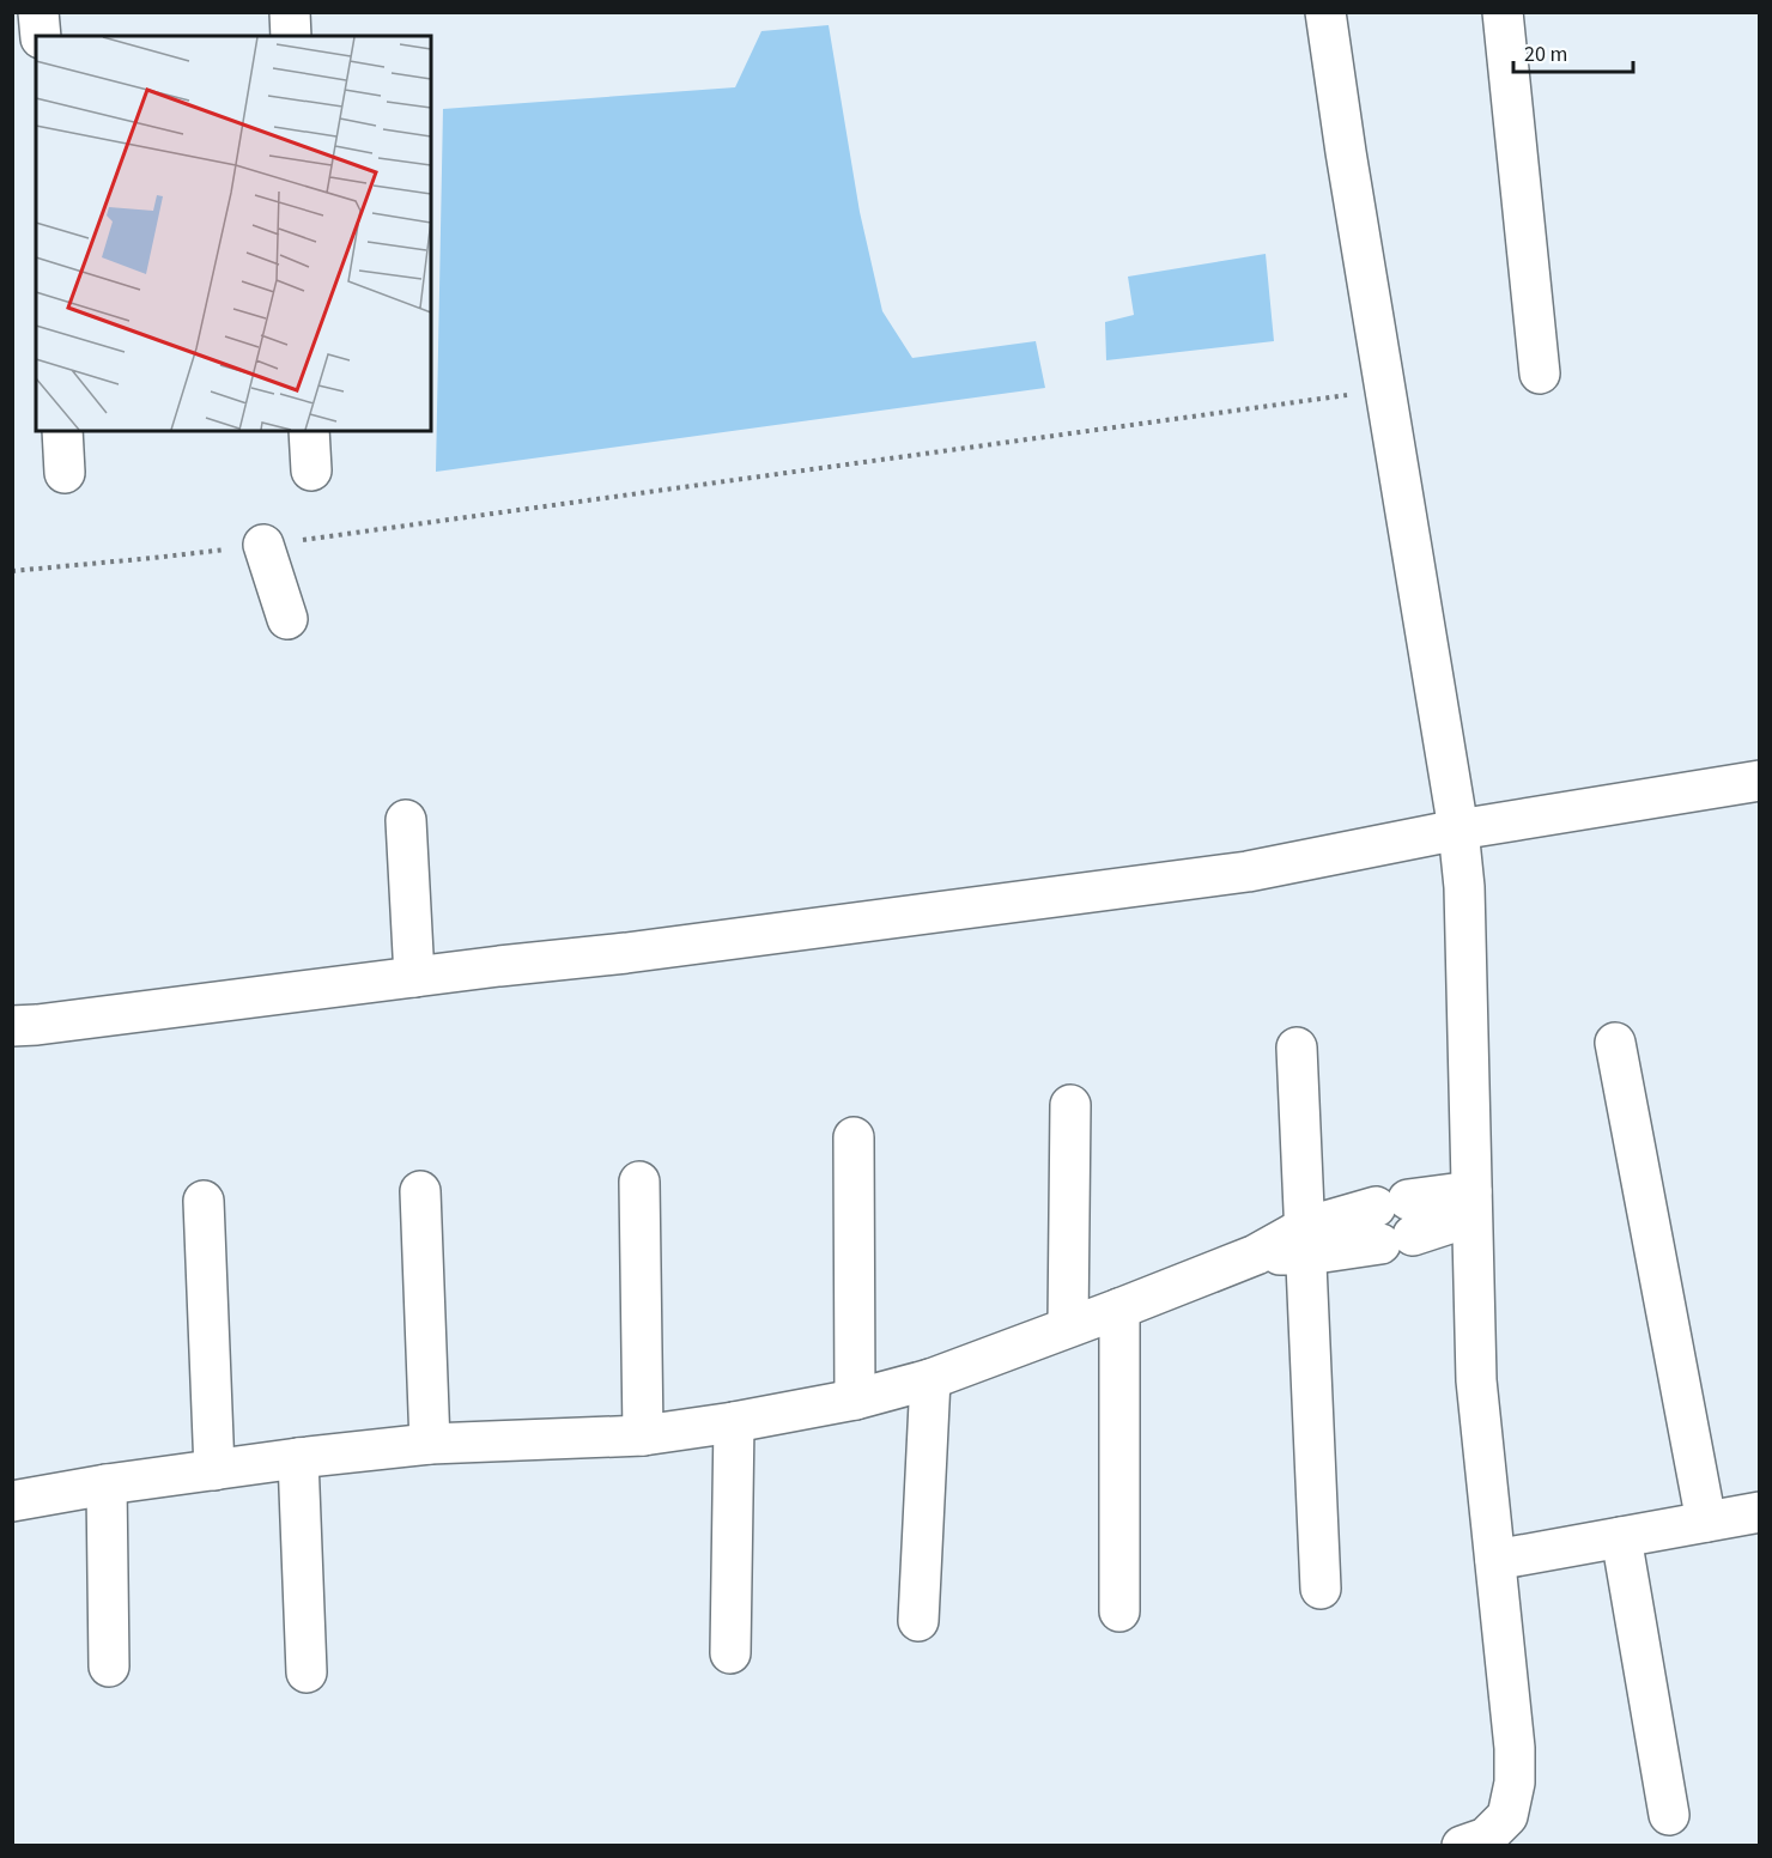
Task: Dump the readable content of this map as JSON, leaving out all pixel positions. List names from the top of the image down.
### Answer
{
  "scale_bar": "20 m"
}
